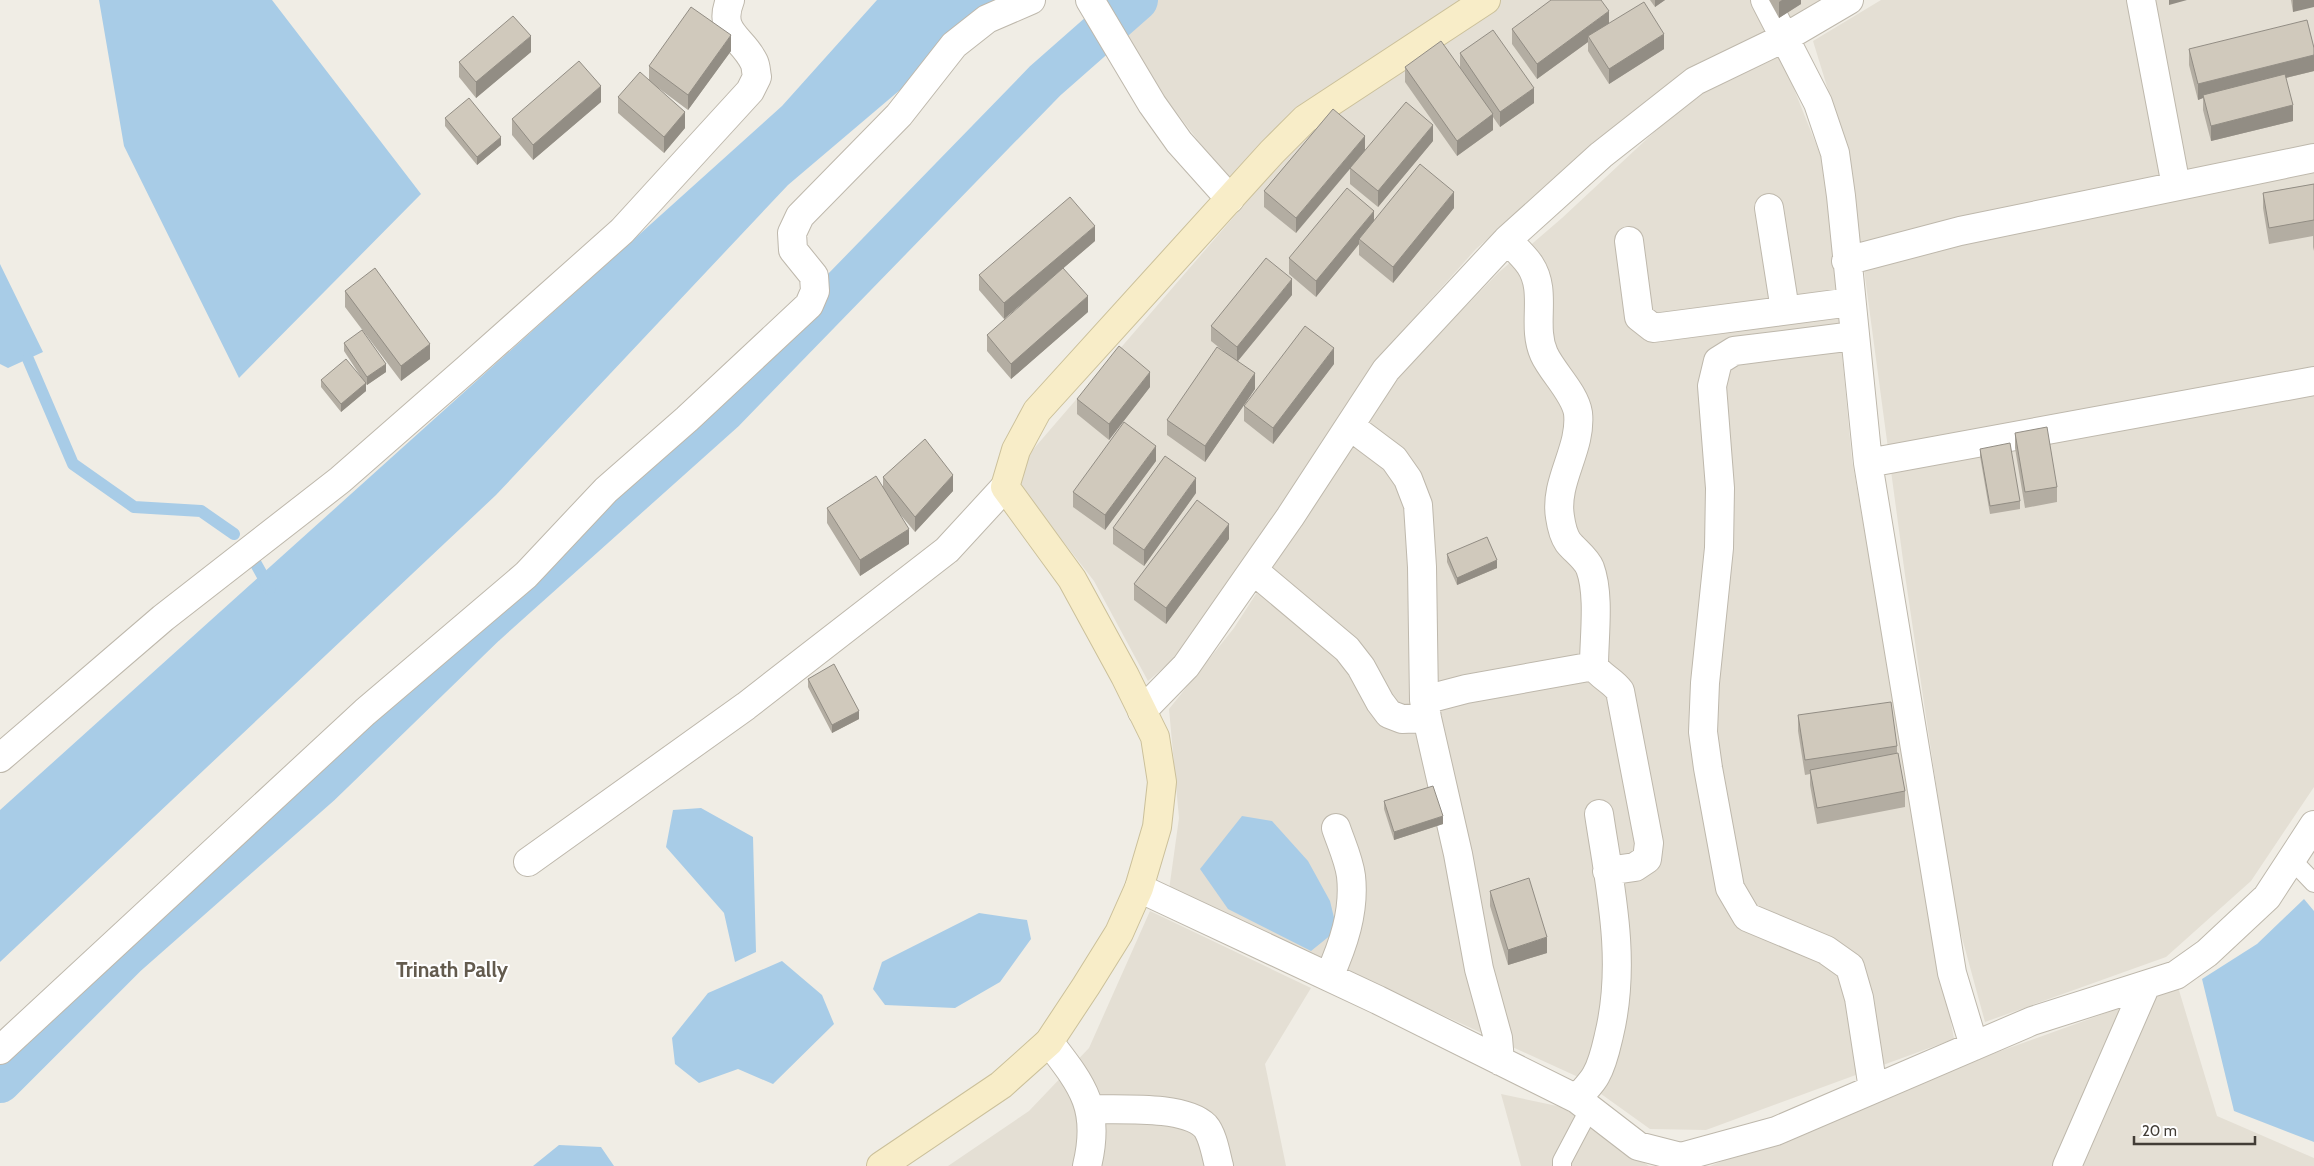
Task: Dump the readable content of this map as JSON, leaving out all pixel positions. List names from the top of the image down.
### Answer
{
  "districts": ["Trinath Pally"],
  "scale_bar": "20 m"
}
